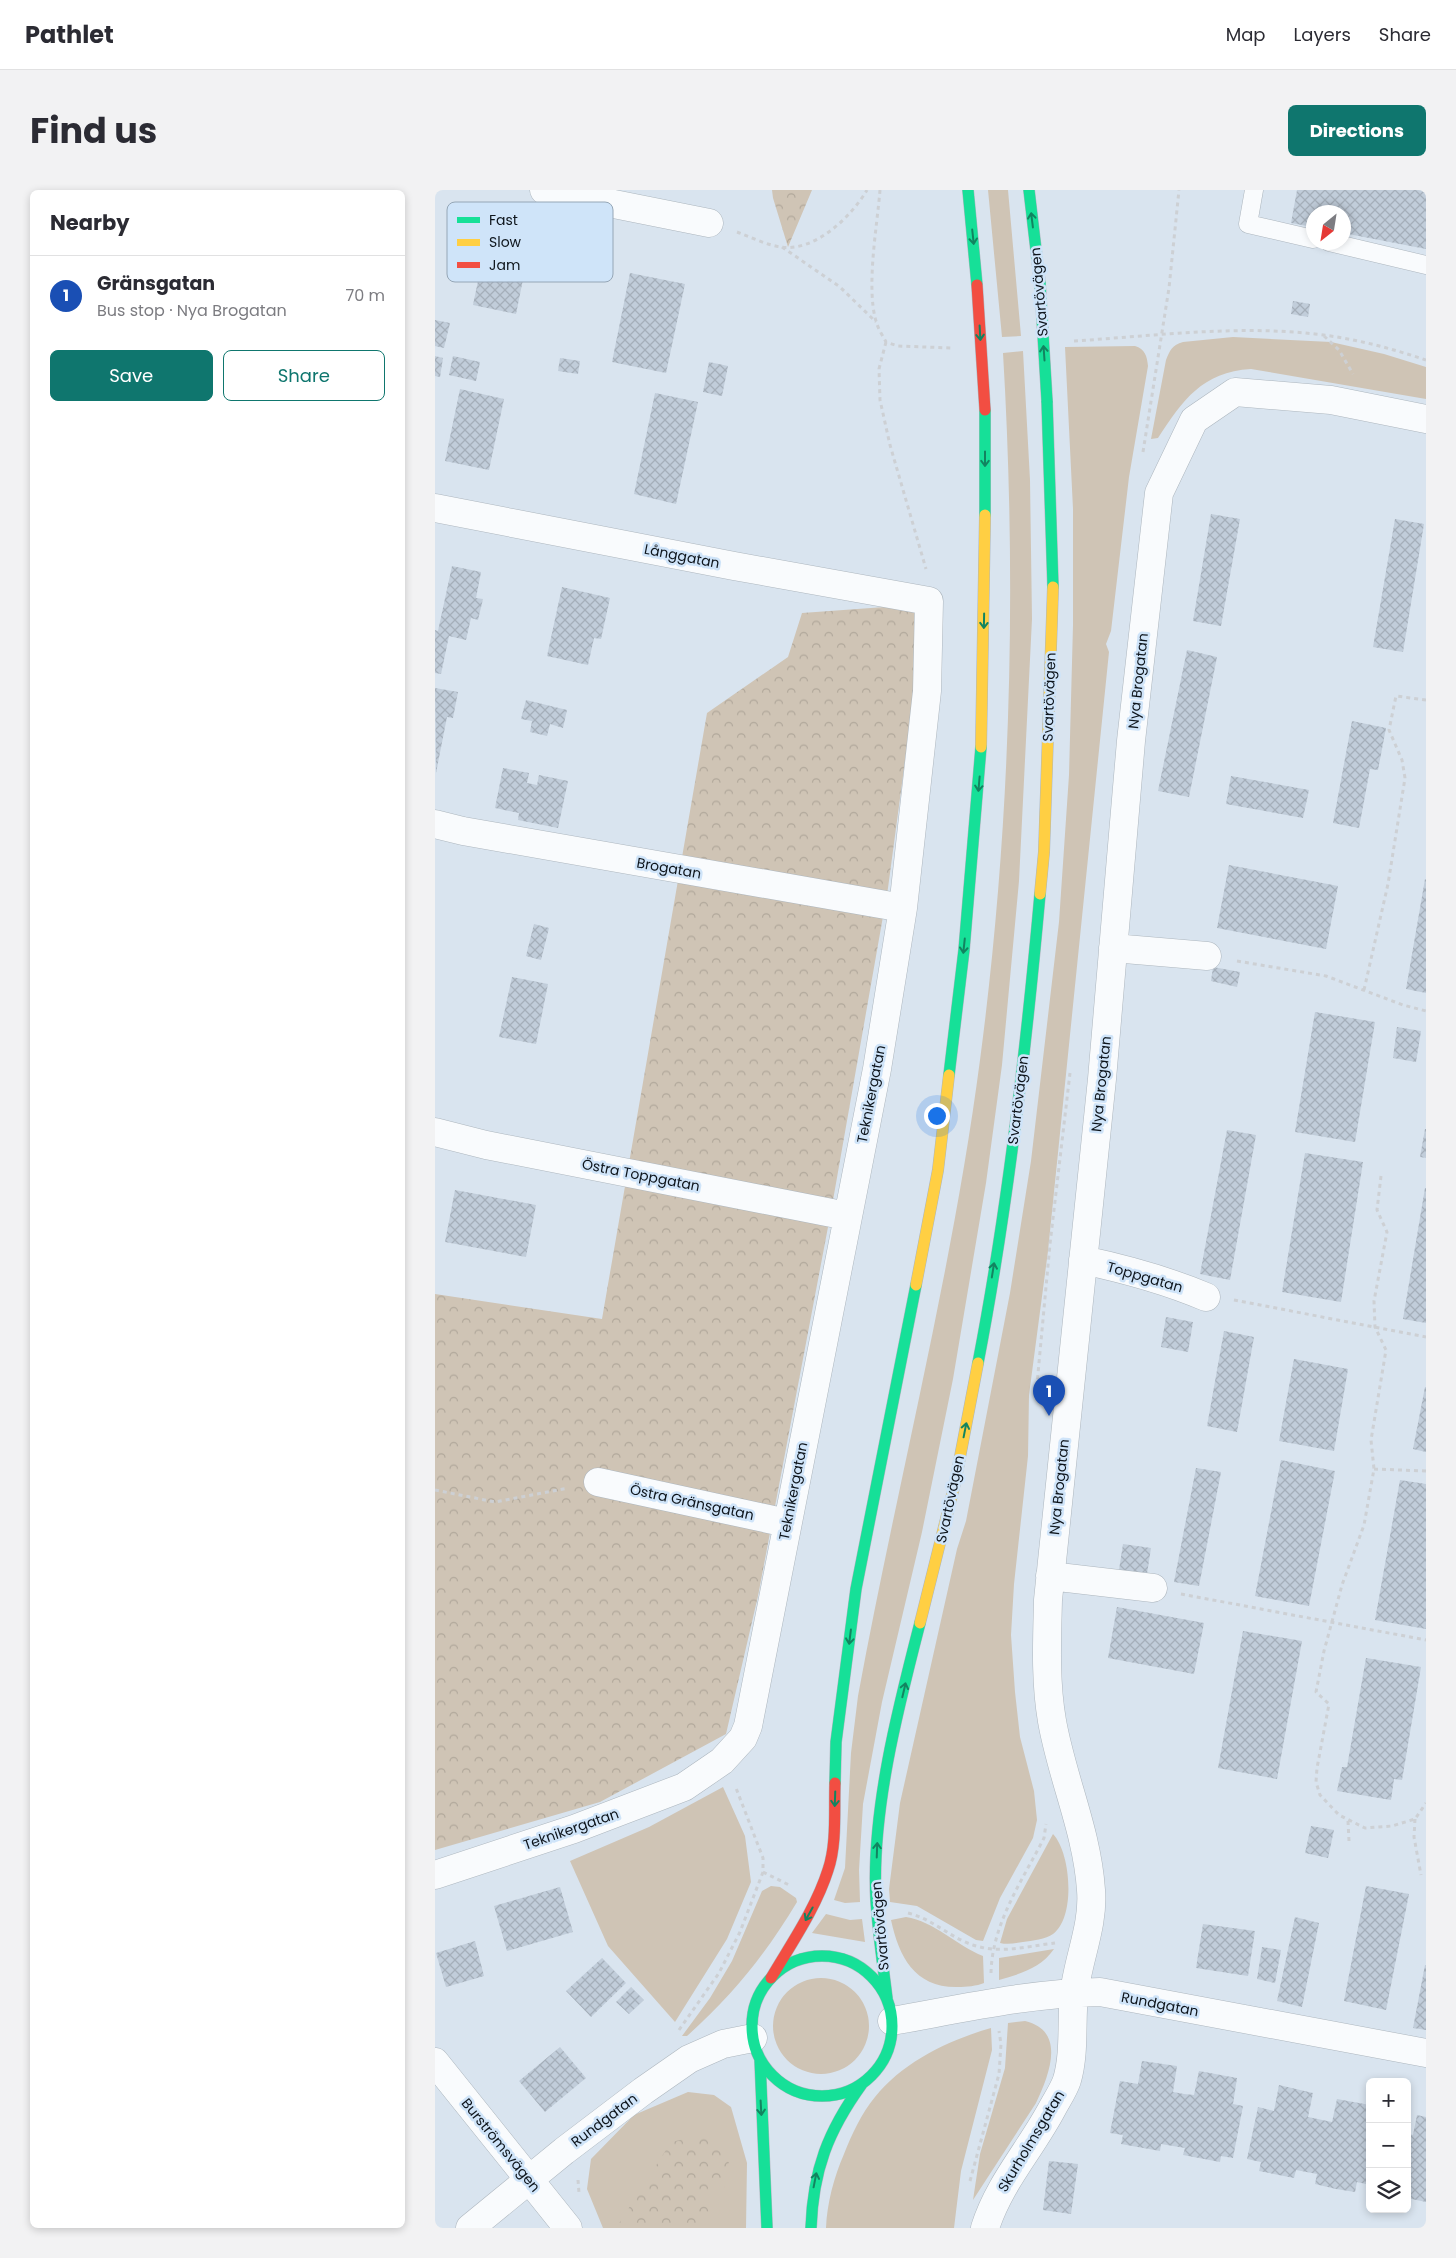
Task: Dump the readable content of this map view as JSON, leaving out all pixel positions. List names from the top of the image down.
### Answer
{
  "streets": {
    "main road": ["Svartövägen"],
    "street": [
      "Långgatan",
      "Nya Brogatan",
      "Brogatan",
      "Teknikergatan",
      "Östra Toppgatan",
      "Toppgatan",
      "Östra Gränsgatan",
      "Rundgatan",
      "Skurholmsgatan",
      "Burströmsvägen"
    ]
  },
  "crossings": [
    ["Svartövägen", "Rundgatan"],
    ["Långgatan", "Teknikergatan"],
    ["Nya Brogatan", "Toppgatan"],
    ["Nya Brogatan", "Rundgatan"],
    ["Nya Brogatan", "Skurholmsgatan"],
    ["Brogatan", "Teknikergatan"],
    ["Teknikergatan", "Östra Toppgatan"],
    ["Teknikergatan", "Östra Gränsgatan"],
    ["Rundgatan", "Skurholmsgatan"],
    ["Rundgatan", "Burströmsvägen"]
  ],
  "legend": ["Fast", "Slow", "Jam"],
  "north": "bottom left",
  "page": {
    "header": "Pathlet",
    "nav": ["Map", "Layers", "Share"],
    "title": "Find us",
    "buttons": [
      "Directions",
      ["Save", "Share"]
    ],
    "heading": "Nearby",
    "list": [
      {
        "mark": "1",
        "name": "Gränsgatan",
        "note": "Bus stop · Nya Brogatan",
        "value": "70 m"
      }
    ],
    "pins": "1",
    "map_buttons": ["+", "−"]
  }
}
